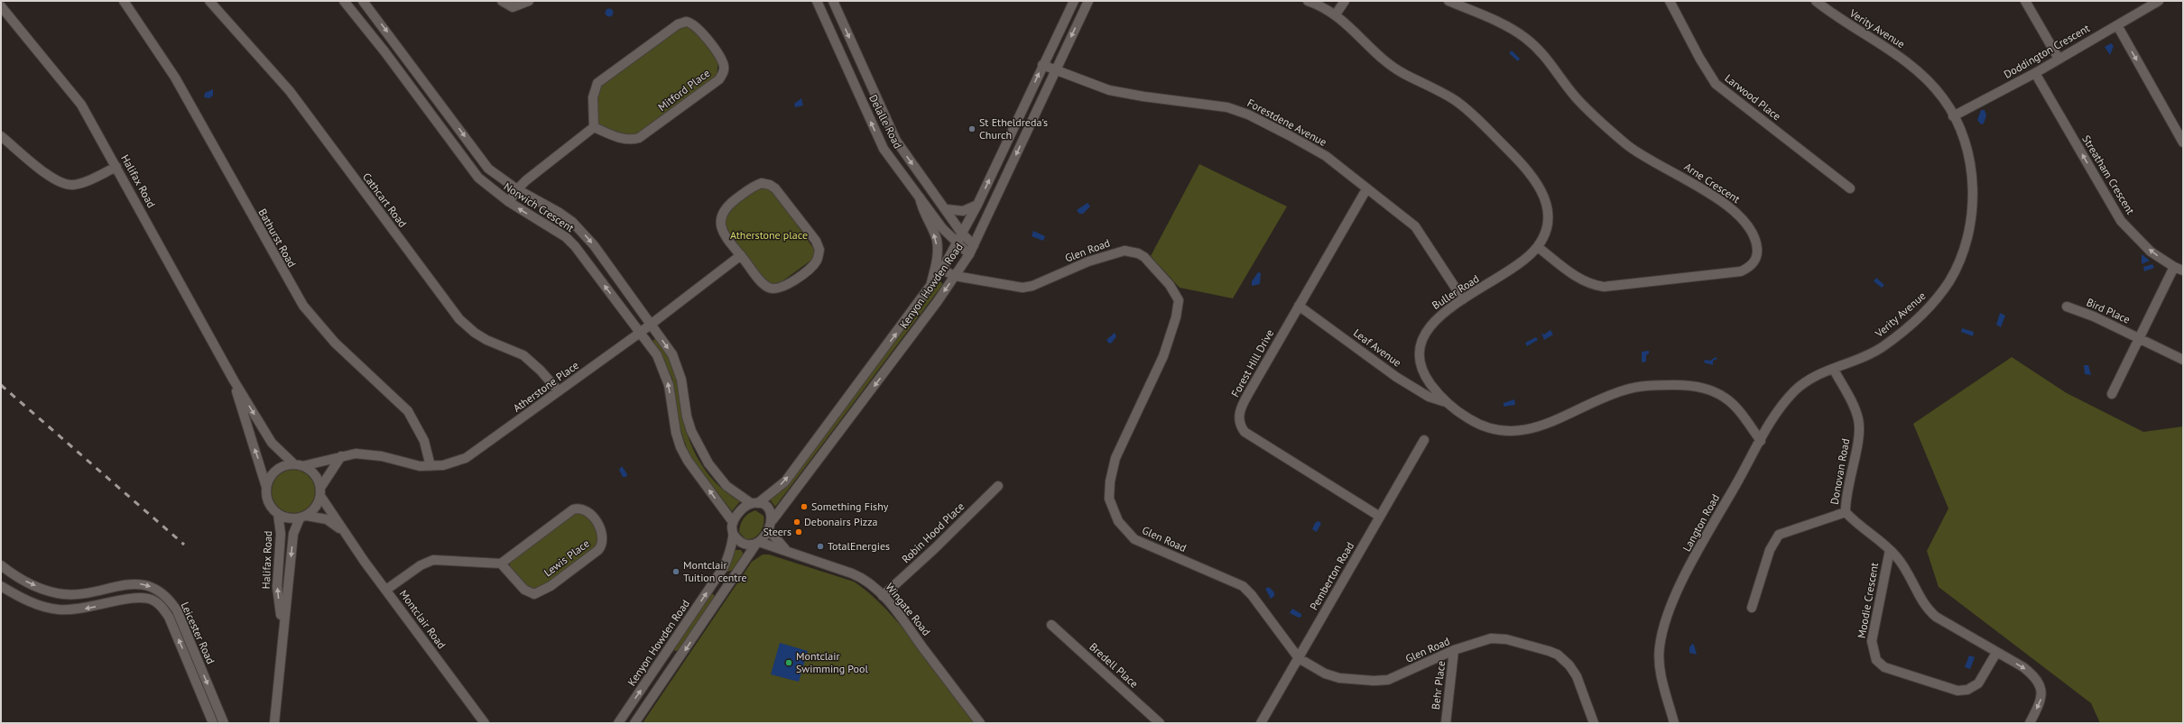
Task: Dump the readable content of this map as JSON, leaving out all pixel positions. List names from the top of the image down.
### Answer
{
  "streets": {
    "street": [
      "Verity Avenue",
      "Doddington Crescent",
      "Mitford Place",
      "Larwood Place",
      "Delalle Road",
      "Forestdene Avenue",
      "Streatham Crescent",
      "Halifax Road",
      "Arne Crescent",
      "Cathcart Road",
      "Norwich Crescent",
      "Bathurst Road",
      "Glen Road",
      "Kenyon Howden Road",
      "Buller Road",
      "Bird Place",
      "Leaf Avenue",
      "Forest Hill Drive",
      "Atherstone Place",
      "Donovan Road",
      "Langton Road",
      "Robin Hood Place",
      "Lewis Place",
      "Pemberton Road",
      "Moodie Crescent",
      "Wingate Road",
      "Montclair Road",
      "Leicester Road",
      "Bredell Place",
      "Behr Place"
    ]
  },
  "crossings": [
    ["Verity Avenue", "Doddington Crescent"],
    ["Verity Avenue", "Donovan Road"],
    ["Verity Avenue", "Langton Road"],
    ["Doddington Crescent", "Streatham Crescent"],
    ["Delalle Road", "Kenyon Howden Road"],
    ["Forestdene Avenue", "Kenyon Howden Road"],
    ["Forestdene Avenue", "Buller Road"],
    ["Forestdene Avenue", "Forest Hill Drive"],
    ["Halifax Road", "Atherstone Place"],
    ["Halifax Road", "Montclair Road"],
    ["Arne Crescent", "Buller Road"],
    ["Cathcart Road", "Atherstone Place"],
    ["Norwich Crescent", "Kenyon Howden Road"],
    ["Norwich Crescent", "Atherstone Place"],
    ["Norwich Crescent", "Wingate Road"],
    ["Bathurst Road", "Atherstone Place"],
    ["Glen Road", "Kenyon Howden Road"],
    ["Glen Road", "Pemberton Road"],
    ["Glen Road", "Behr Place"],
    ["Kenyon Howden Road", "Wingate Road"],
    ["Buller Road", "Leaf Avenue"],
    ["Buller Road", "Langton Road"],
    ["Leaf Avenue", "Forest Hill Drive"],
    ["Forest Hill Drive", "Pemberton Road"],
    ["Atherstone Place", "Montclair Road"],
    ["Donovan Road", "Langton Road"],
    ["Donovan Road", "Moodie Crescent"],
    ["Robin Hood Place", "Wingate Road"]
  ],
  "one_way": ["Streatham Crescent"],
  "parks": ["Atherstone place"],
  "places": [
    "St Etheldreda's Church",
    "Something Fishy",
    "Debonairs Pizza",
    "Steers",
    "TotalEnergies",
    "Montclair Tuition centre",
    "Montclair Swimming Pool"
  ]
}
